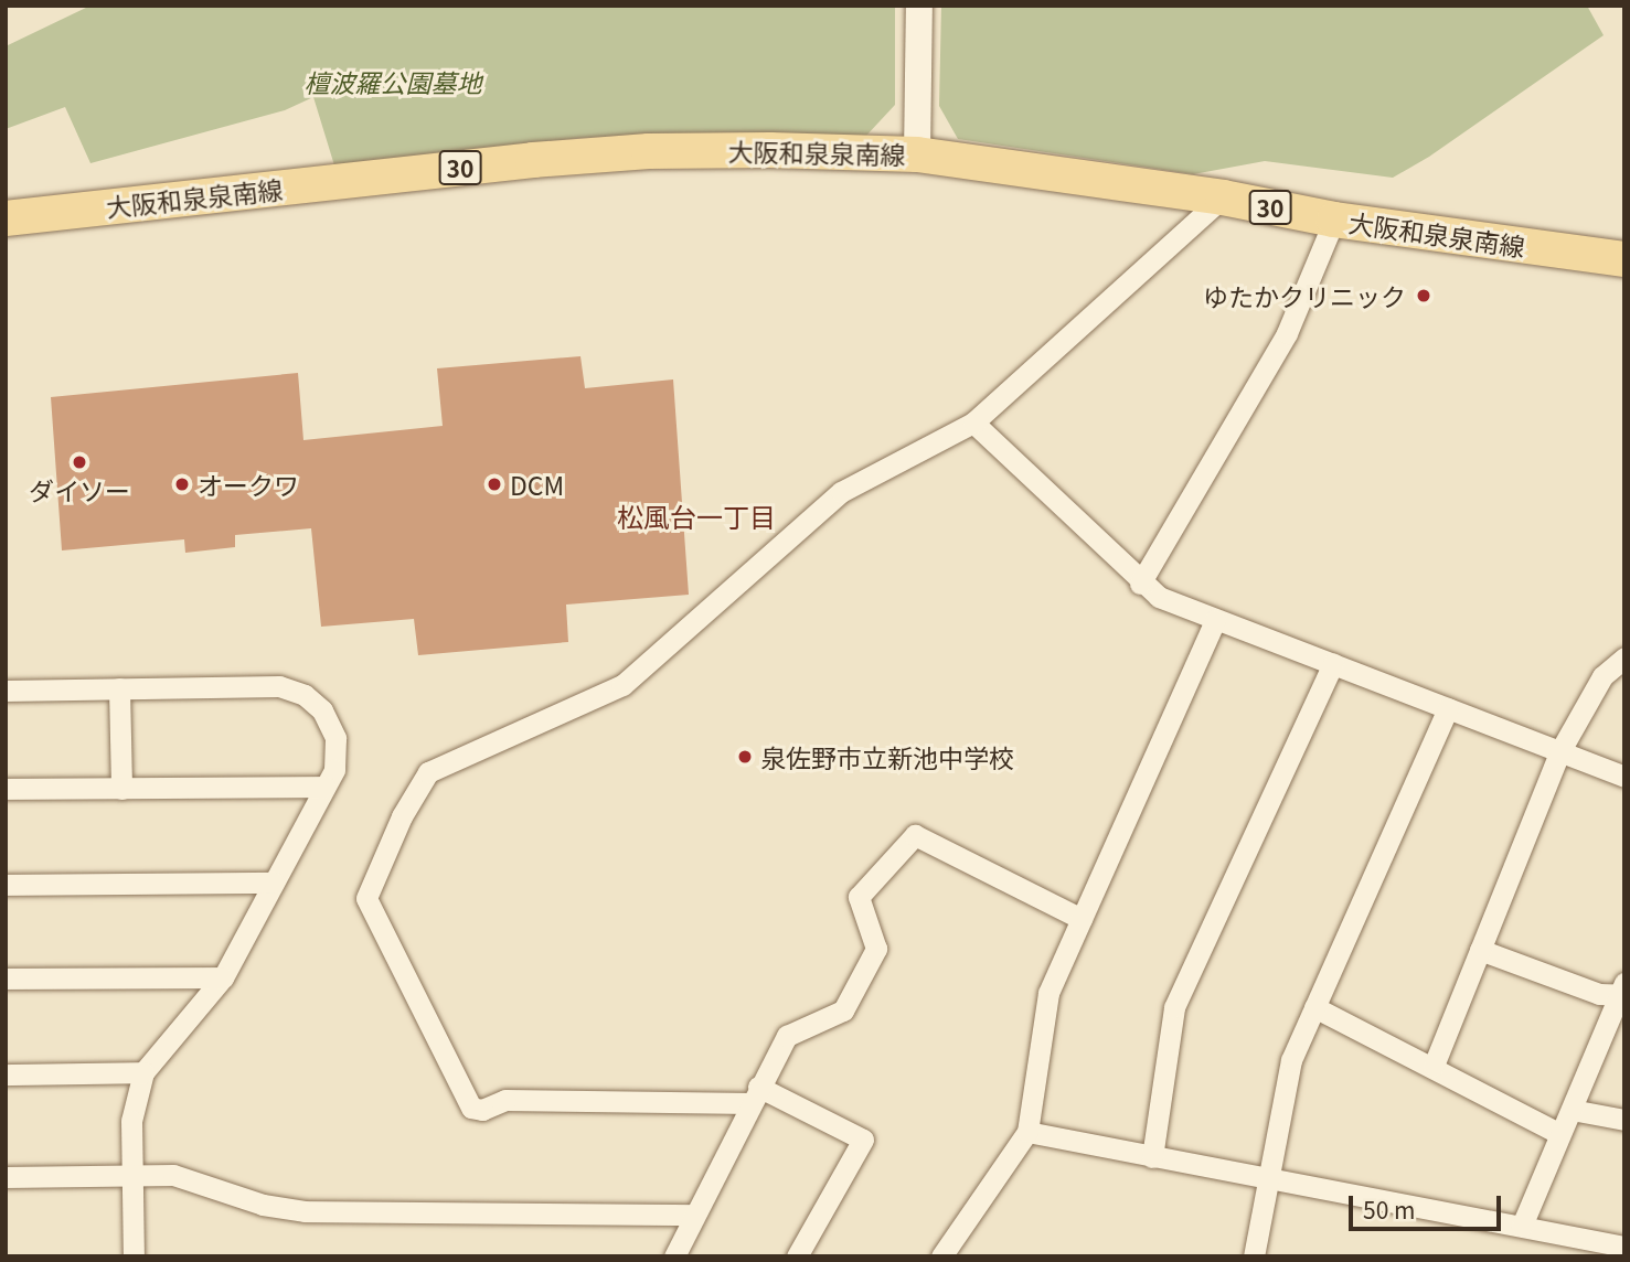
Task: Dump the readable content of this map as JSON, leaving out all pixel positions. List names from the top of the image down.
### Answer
{
  "streets": {
    "main road": ["大阪和泉泉南線", "30"]
  },
  "districts": ["松風台一丁目"],
  "parks": ["檀波羅公園墓地"],
  "places": [
    "ゆたかクリニック",
    "ダイソー",
    "オークワ",
    "DCM",
    "泉佐野市立新池中学校"
  ],
  "scale_bar": "50 m"
}
